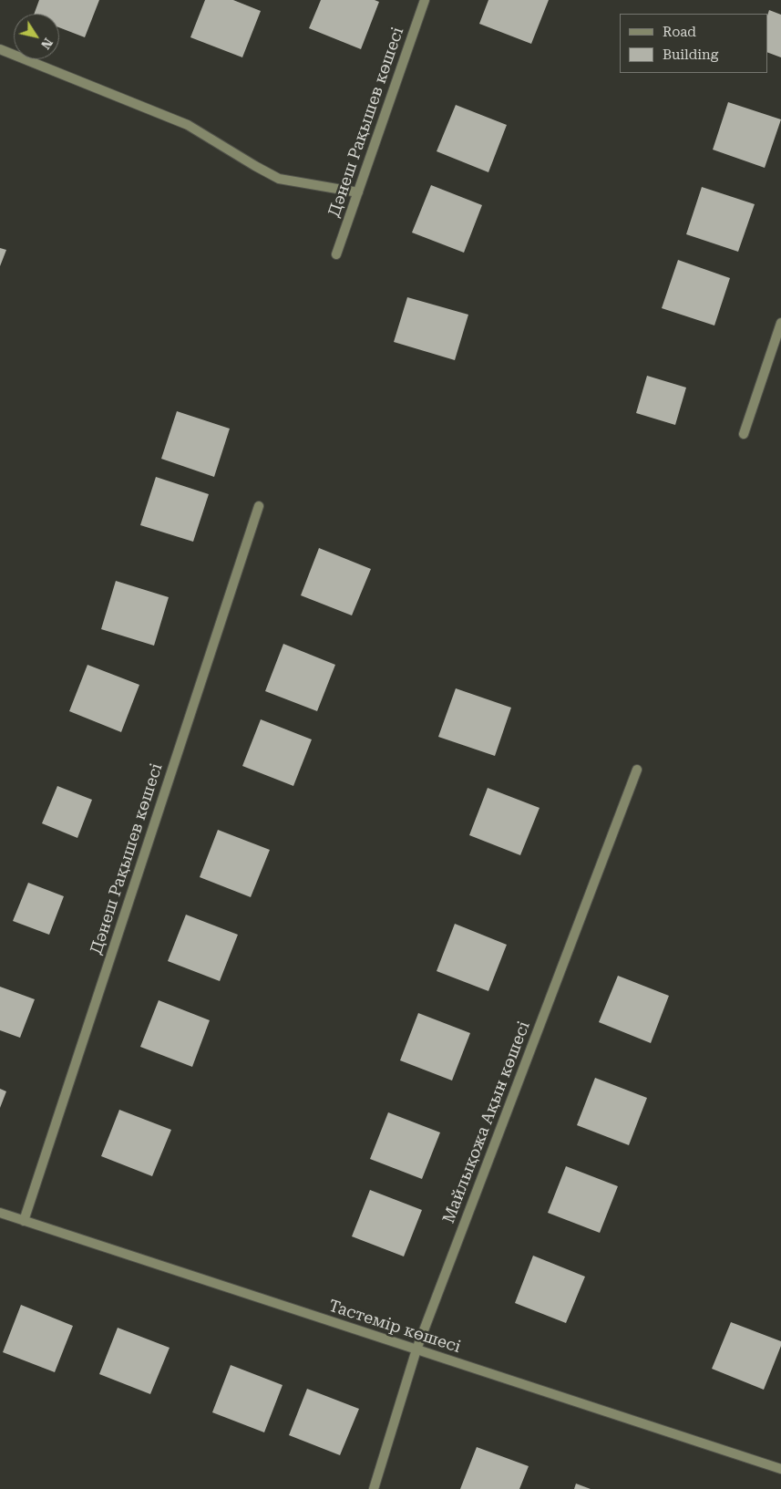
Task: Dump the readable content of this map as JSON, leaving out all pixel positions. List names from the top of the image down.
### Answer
{
  "streets": {
    "street": ["Дәнеш Рақышев көшесі", "Майлықожа Ақын көшесі", "Тастемір көшесі"]
  },
  "crossings": [
    ["Дәнеш Рақышев көшесі", "Тастемір көшесі"],
    ["Майлықожа Ақын көшесі", "Тастемір көшесі"]
  ],
  "legend": ["Road", "Building"],
  "north": "bottom right"
}
